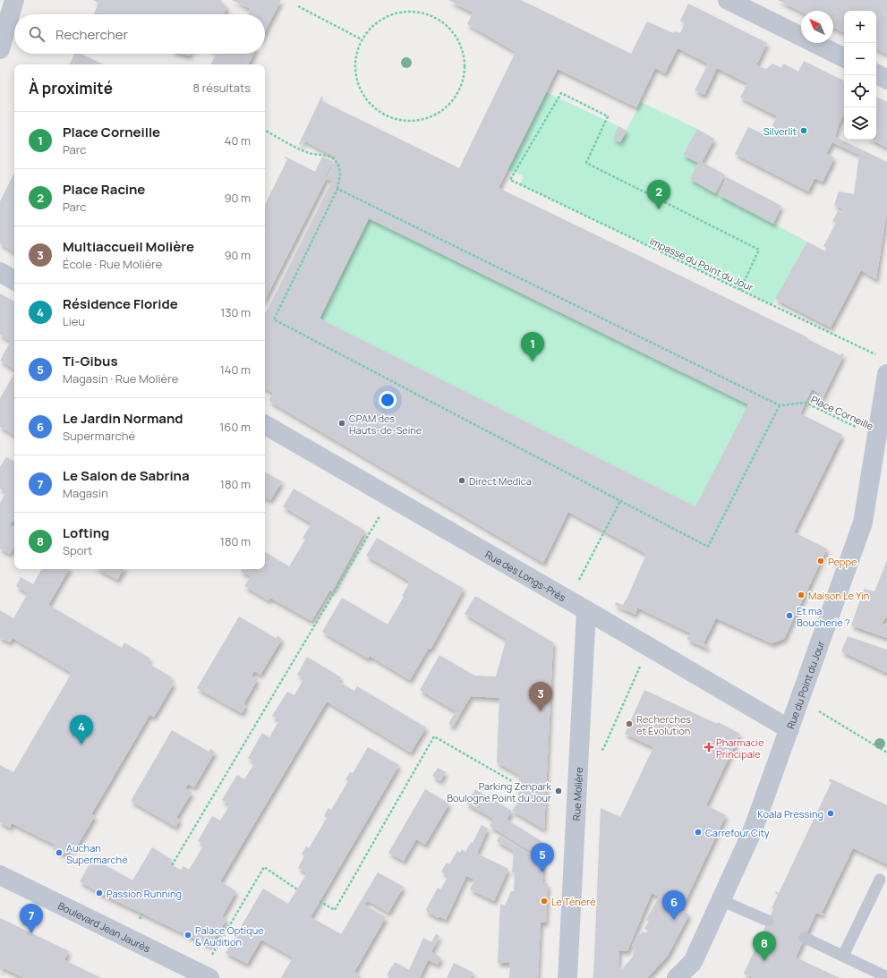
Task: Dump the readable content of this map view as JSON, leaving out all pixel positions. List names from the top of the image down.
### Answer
{
  "streets": {
    "street": [
      "Rue des Longs-Prés",
      "Rue du Point du Jour",
      "Rue Molière",
      "Boulevard Jean Jaurès"
    ],
    "path": ["Impasse du Point du Jour", "Place Corneille"]
  },
  "crossings": [
    ["Impasse du Point du Jour", "Rue du Point du Jour"],
    ["Place Corneille", "Rue du Point du Jour"],
    ["Rue des Longs-Prés", "Rue du Point du Jour"],
    ["Rue des Longs-Prés", "Rue Molière"]
  ],
  "places": {
    "other": [
      "Silverlit",
      "CPAM des Hauts-de-Seine",
      "Direct Medica",
      "Peppe",
      "Maison Le Yin",
      "Et ma Boucherie ?",
      "Recherches et Évolution",
      "Parking Zenpark Boulogne Point du Jour",
      "Koala Pressing",
      "Carrefour City",
      "Auchan Supermarché",
      "Passion Running",
      "Le Ténéré",
      "Palace Optique & Audition"
    ],
    "health": ["Pharmacie Principale"]
  },
  "north": "top left",
  "page": {
    "map_buttons": ["+", "−"],
    "search": "Rechercher",
    "heading": ["À proximité", "8 résultats"],
    "list": [
      {
        "mark": "1",
        "name": "Place Corneille",
        "note": "Parc",
        "value": "40 m"
      },
      {
        "mark": "2",
        "name": "Place Racine",
        "note": "Parc",
        "value": "90 m"
      },
      {
        "mark": "3",
        "name": "Multiaccueil Molière",
        "note": "École · Rue Molière",
        "value": "90 m"
      },
      {
        "mark": "4",
        "name": "Résidence Floride",
        "note": "Lieu",
        "value": "130 m"
      },
      {
        "mark": "5",
        "name": "Ti-Gibus",
        "note": "Magasin · Rue Molière",
        "value": "140 m"
      },
      {
        "mark": "6",
        "name": "Le Jardin Normand",
        "note": "Supermarché",
        "value": "160 m"
      },
      {
        "mark": "7",
        "name": "Le Salon de Sabrina",
        "note": "Magasin",
        "value": "180 m"
      },
      {
        "mark": "8",
        "name": "Lofting",
        "note": "Sport",
        "value": "180 m"
      }
    ],
    "pins": [
      "2",
      "1",
      "3",
      "4",
      "5",
      "6",
      "7",
      "8"
    ]
  }
}
